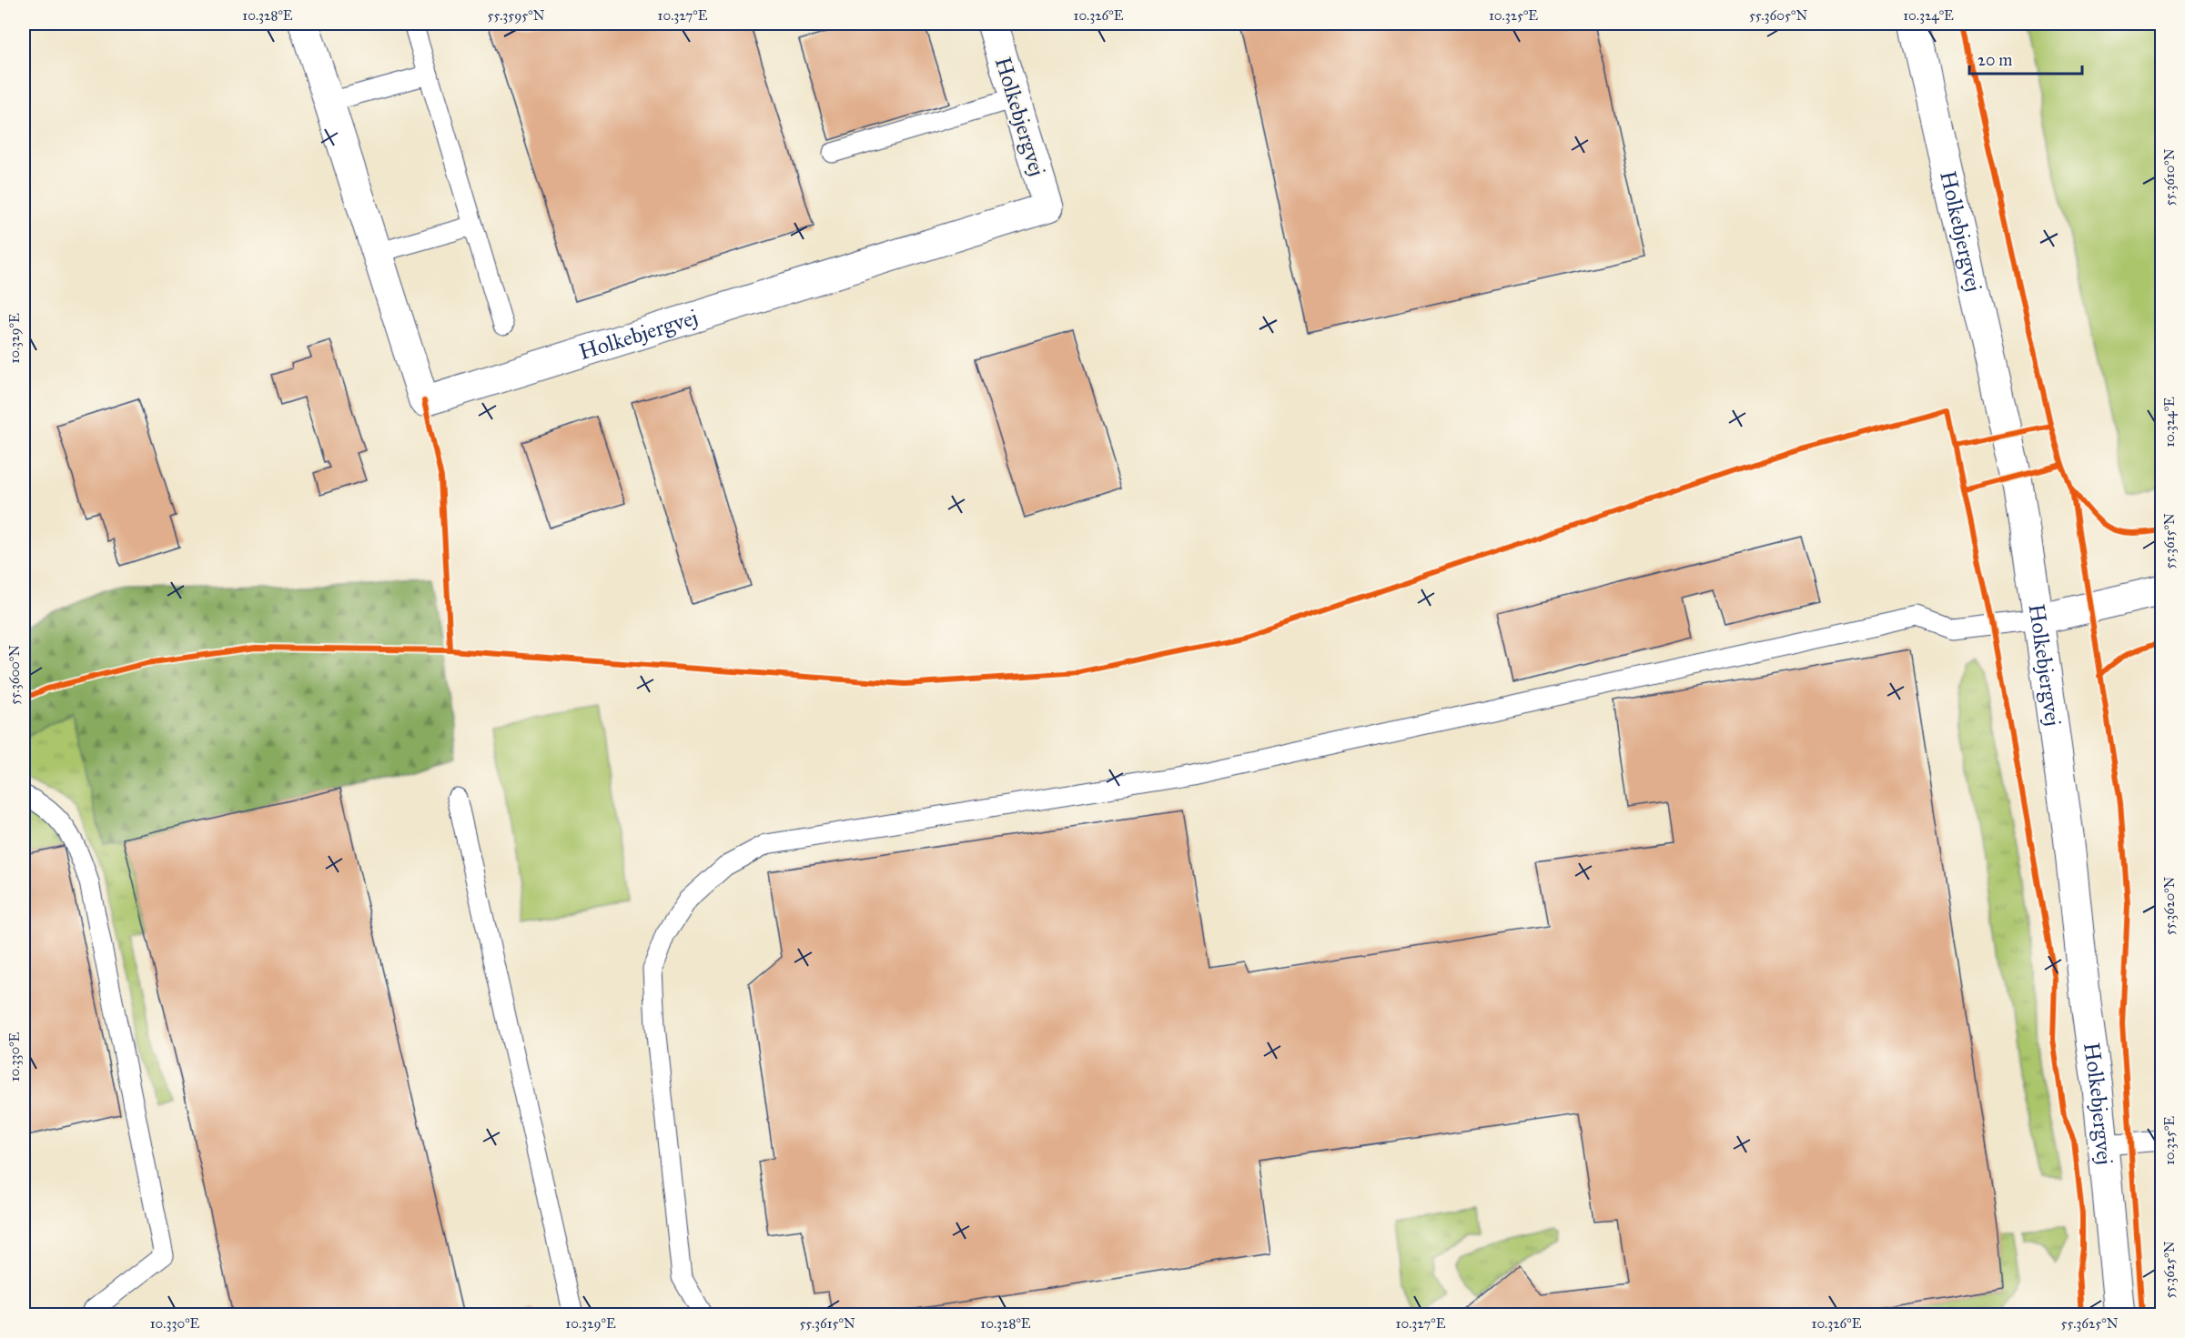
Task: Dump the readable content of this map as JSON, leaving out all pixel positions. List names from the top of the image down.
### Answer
{
  "streets": {
    "street": ["Holkebjergvej"]
  },
  "scale_bar": "20 m",
  "coordinates": [
    "10.328°E",
    "55.3595°N",
    "10.327°E",
    "10.326°E",
    "10.325°E",
    "55.3605°N",
    "10.324°E",
    "55.3610°N",
    "10.329°E",
    "55.3615°N",
    "55.3600°N",
    "55.3620°N",
    "10.330°E",
    "55.3625°N"
  ]
}
